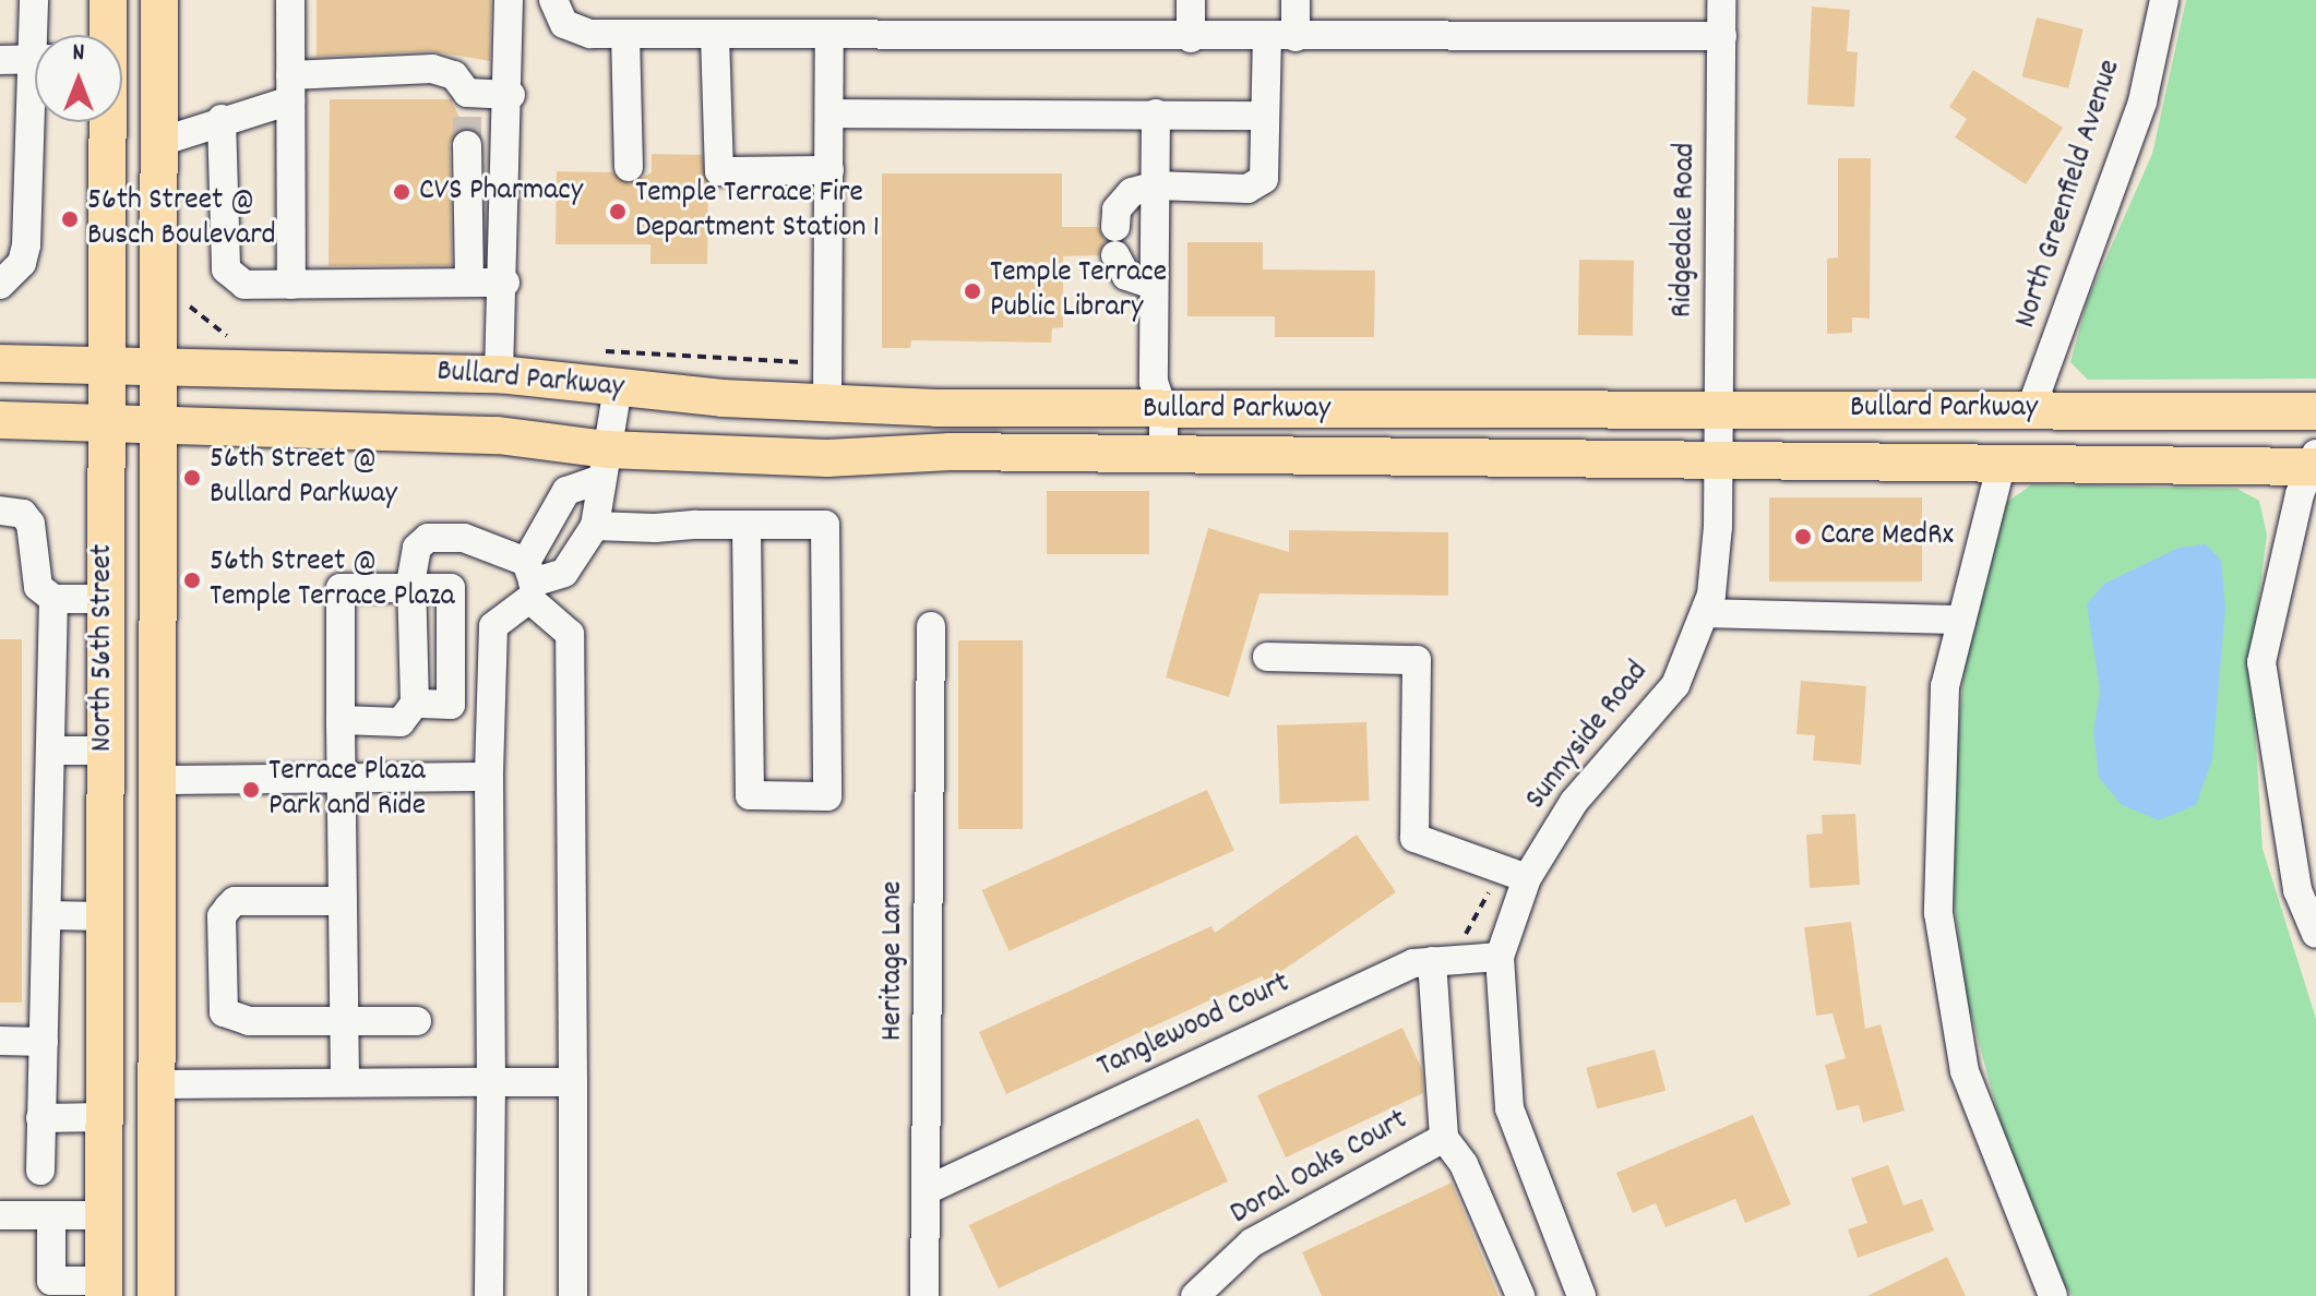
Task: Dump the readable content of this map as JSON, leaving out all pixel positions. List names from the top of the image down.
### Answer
{
  "streets": {
    "main road": ["Bullard Parkway", "North 56th Street"],
    "street": [
      "North Greenfield Avenue",
      "Ridgedale Road",
      "Sunnyside Road",
      "Heritage Lane",
      "Tanglewood Court",
      "Doral Oaks Court"
    ]
  },
  "crossings": [
    ["North Greenfield Avenue", "Bullard Parkway"],
    ["Ridgedale Road", "Bullard Parkway"],
    ["Ridgedale Road", "Sunnyside Road"],
    ["Bullard Parkway", "North 56th Street"],
    ["Bullard Parkway", "Sunnyside Road"],
    ["Sunnyside Road", "Tanglewood Court"],
    ["Heritage Lane", "Tanglewood Court"]
  ],
  "places": [
    "CVS Pharmacy",
    "Temple Terrace Fire Department Station 1",
    "56th Street @ Busch Boulevard",
    "Temple Terrace Public Library",
    "56th Street @ Bullard Parkway",
    "Care MedRx",
    "56th Street @ Temple Terrace Plaza",
    "Terrace Plaza Park and Ride"
  ],
  "north": "top"
}
